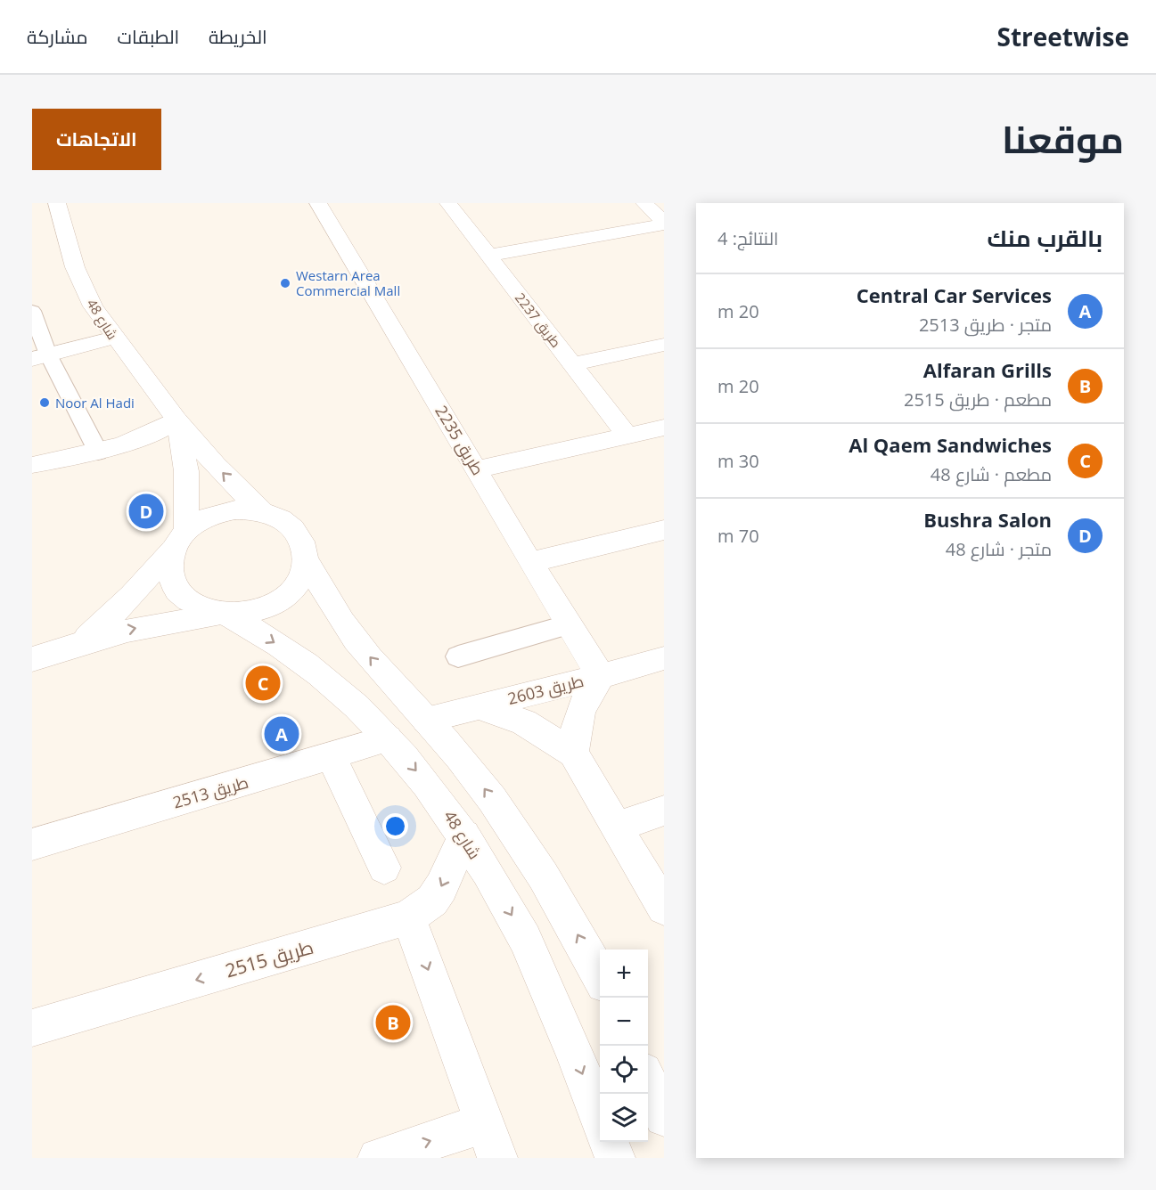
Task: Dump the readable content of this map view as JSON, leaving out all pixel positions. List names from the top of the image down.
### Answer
{
  "streets": {
    "street": [
      "شارع 48",
      "طريق 2237",
      "طريق 2235",
      "طريق 2603",
      "طريق 2513",
      "طريق 2515"
    ]
  },
  "crossings": [
    ["شارع 48", "طريق 2513"],
    ["شارع 48", "طريق 2515"],
    ["طريق 2235", "طريق 2603"]
  ],
  "one_way": ["طريق 2515"],
  "places": ["Westarn Area Commercial Mall", "Noor Al Hadi"],
  "page": {
    "header": "Streetwise",
    "nav": ["الخريطة", "الطبقات", "مشاركة"],
    "title": "موقعنا",
    "buttons": "الاتجاهات",
    "heading": ["بالقرب منك", "النتائج: 4"],
    "list": [
      {
        "mark": "A",
        "name": "Central Car Services",
        "note": "متجر · طريق 2513",
        "value": "20 m"
      },
      {
        "mark": "B",
        "name": "Alfaran Grills",
        "note": "مطعم · طريق 2515",
        "value": "20 m"
      },
      {
        "mark": "C",
        "name": "Al Qaem Sandwiches",
        "note": "مطعم · شارع 48",
        "value": "30 m"
      },
      {
        "mark": "D",
        "name": "Bushra Salon",
        "note": "متجر · شارع 48",
        "value": "70 m"
      }
    ],
    "pins": [
      "D",
      "C",
      "A",
      "B"
    ],
    "map_buttons": ["+", "−"]
  }
}
